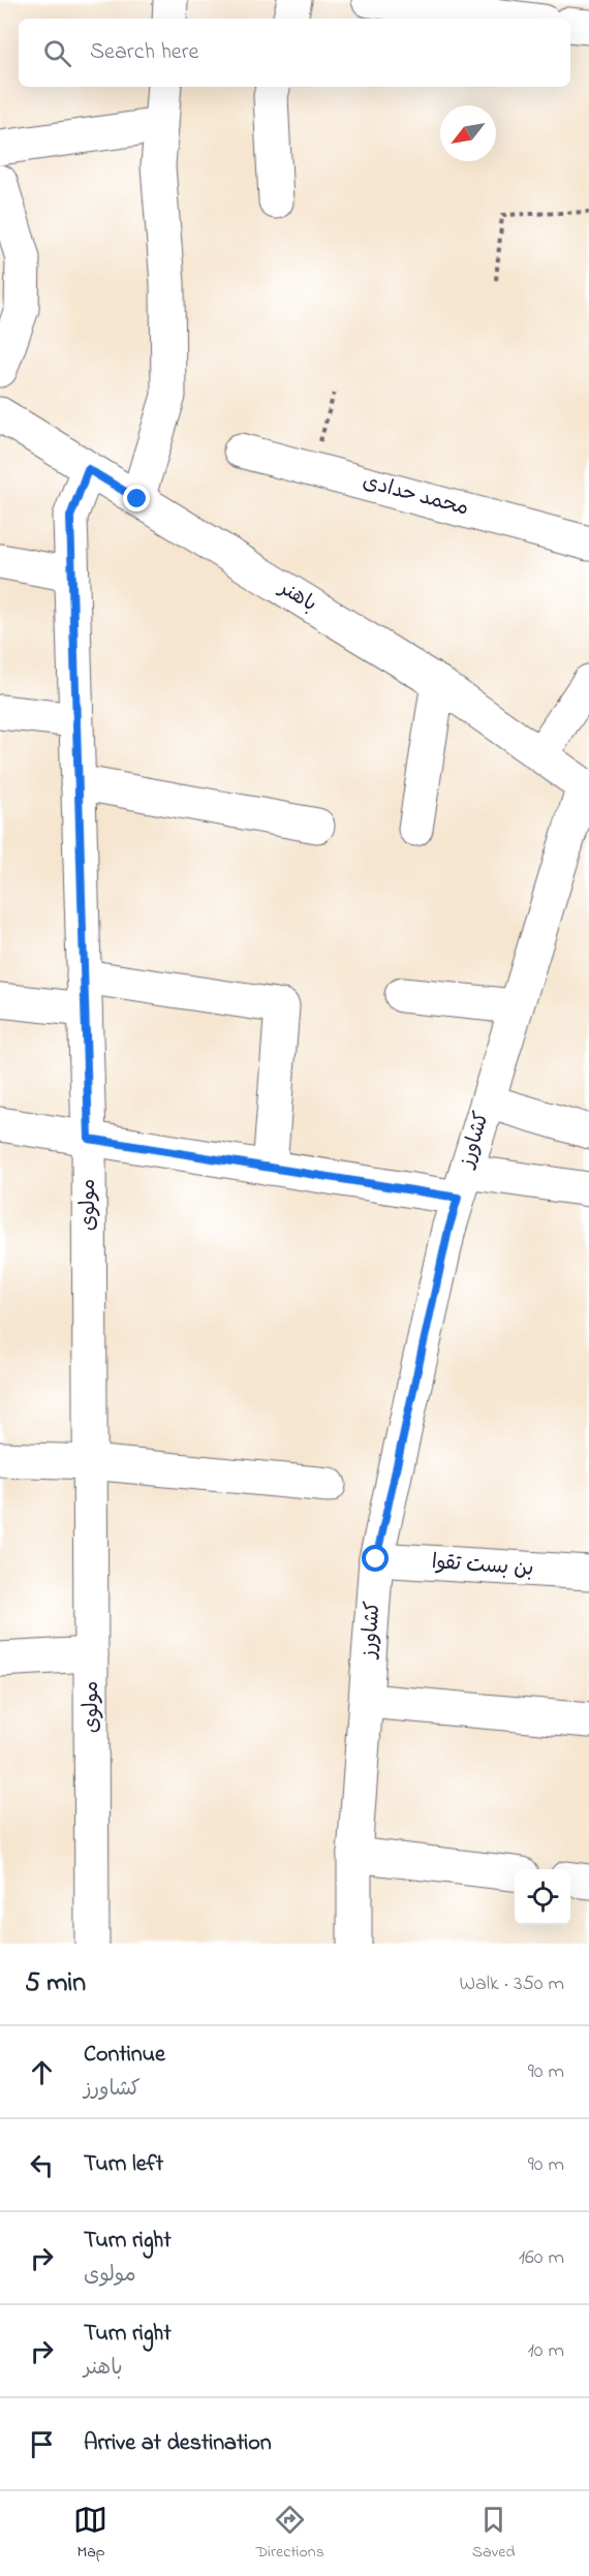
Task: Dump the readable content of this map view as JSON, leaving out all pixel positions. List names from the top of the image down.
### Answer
{
  "streets": {
    "street": [
      "محمد حدادی",
      "باهنر",
      "کشاورز",
      "مولوی",
      "بن بست تقوا"
    ]
  },
  "crossings": [
    ["باهنر", "کشاورز"],
    ["باهنر", "مولوی"],
    ["کشاورز", "بن بست تقوا"]
  ],
  "north": "bottom left",
  "page": {
    "search": "Search here",
    "heading": ["5 min", "Walk · 350 m"],
    "list": [
      ["Continue", "کشاورز", "90 m"],
      ["Turn left", "90 m"],
      ["Turn right", "مولوی", "160 m"],
      ["Turn right", "باهنر", "10 m"],
      "Arrive at destination"
    ],
    "nav": ["Map", "Directions", "Saved"]
  }
}
